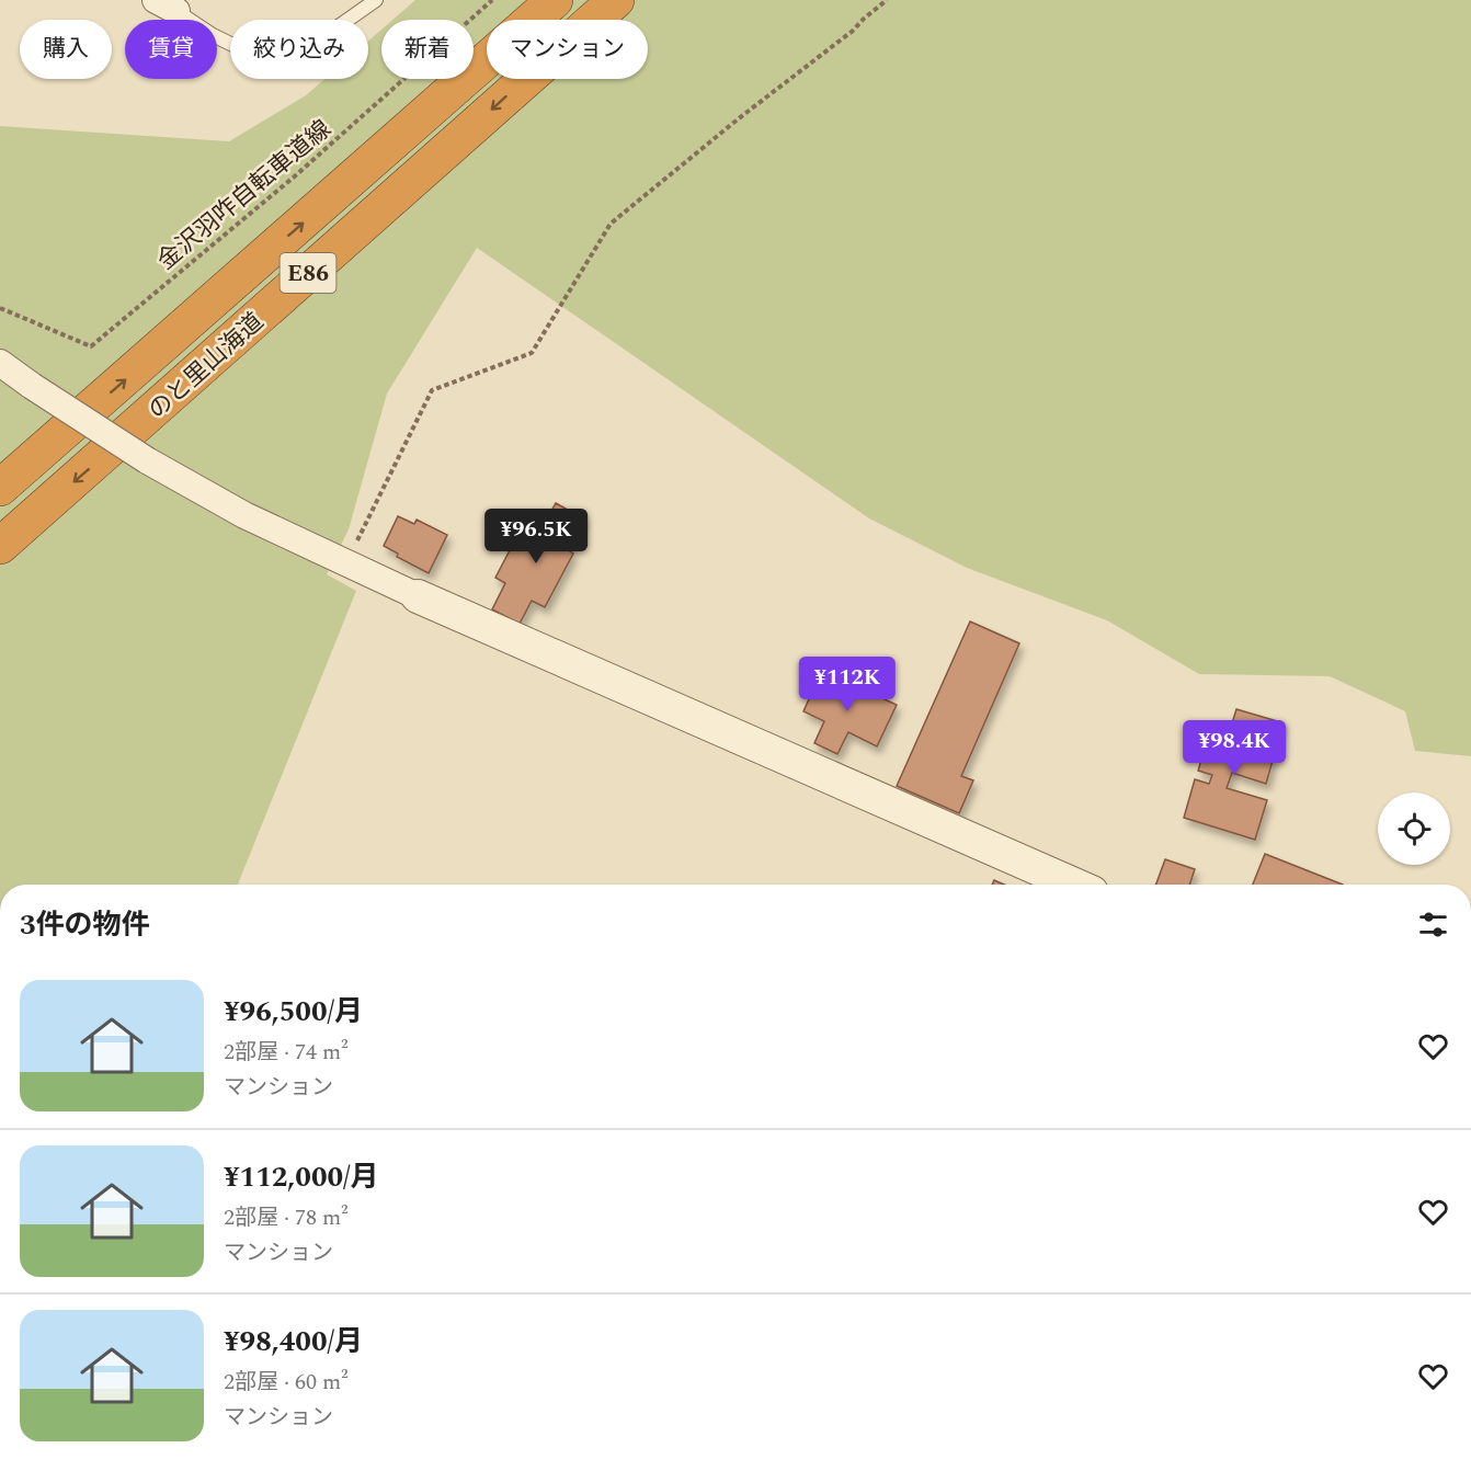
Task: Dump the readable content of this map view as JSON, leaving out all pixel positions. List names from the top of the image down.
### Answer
{
  "streets": {
    "highway": ["E86", "のと里山海道"],
    "path": ["金沢羽咋自転車道線"]
  },
  "page": {
    "chip": [
      "購入",
      "賃貸",
      "絞り込み",
      "新着",
      "マンション"
    ],
    "price": ["¥96.5K", "¥112K", "¥98.4K"],
    "heading": "3件の物件",
    "list": [
      {
        "name": "¥96,500/月",
        "note": "2部屋 · 74 m² · マンション"
      },
      {
        "name": "¥112,000/月",
        "note": "2部屋 · 78 m² · マンション"
      },
      {
        "name": "¥98,400/月",
        "note": "2部屋 · 60 m² · マンション"
      }
    ]
  }
}
